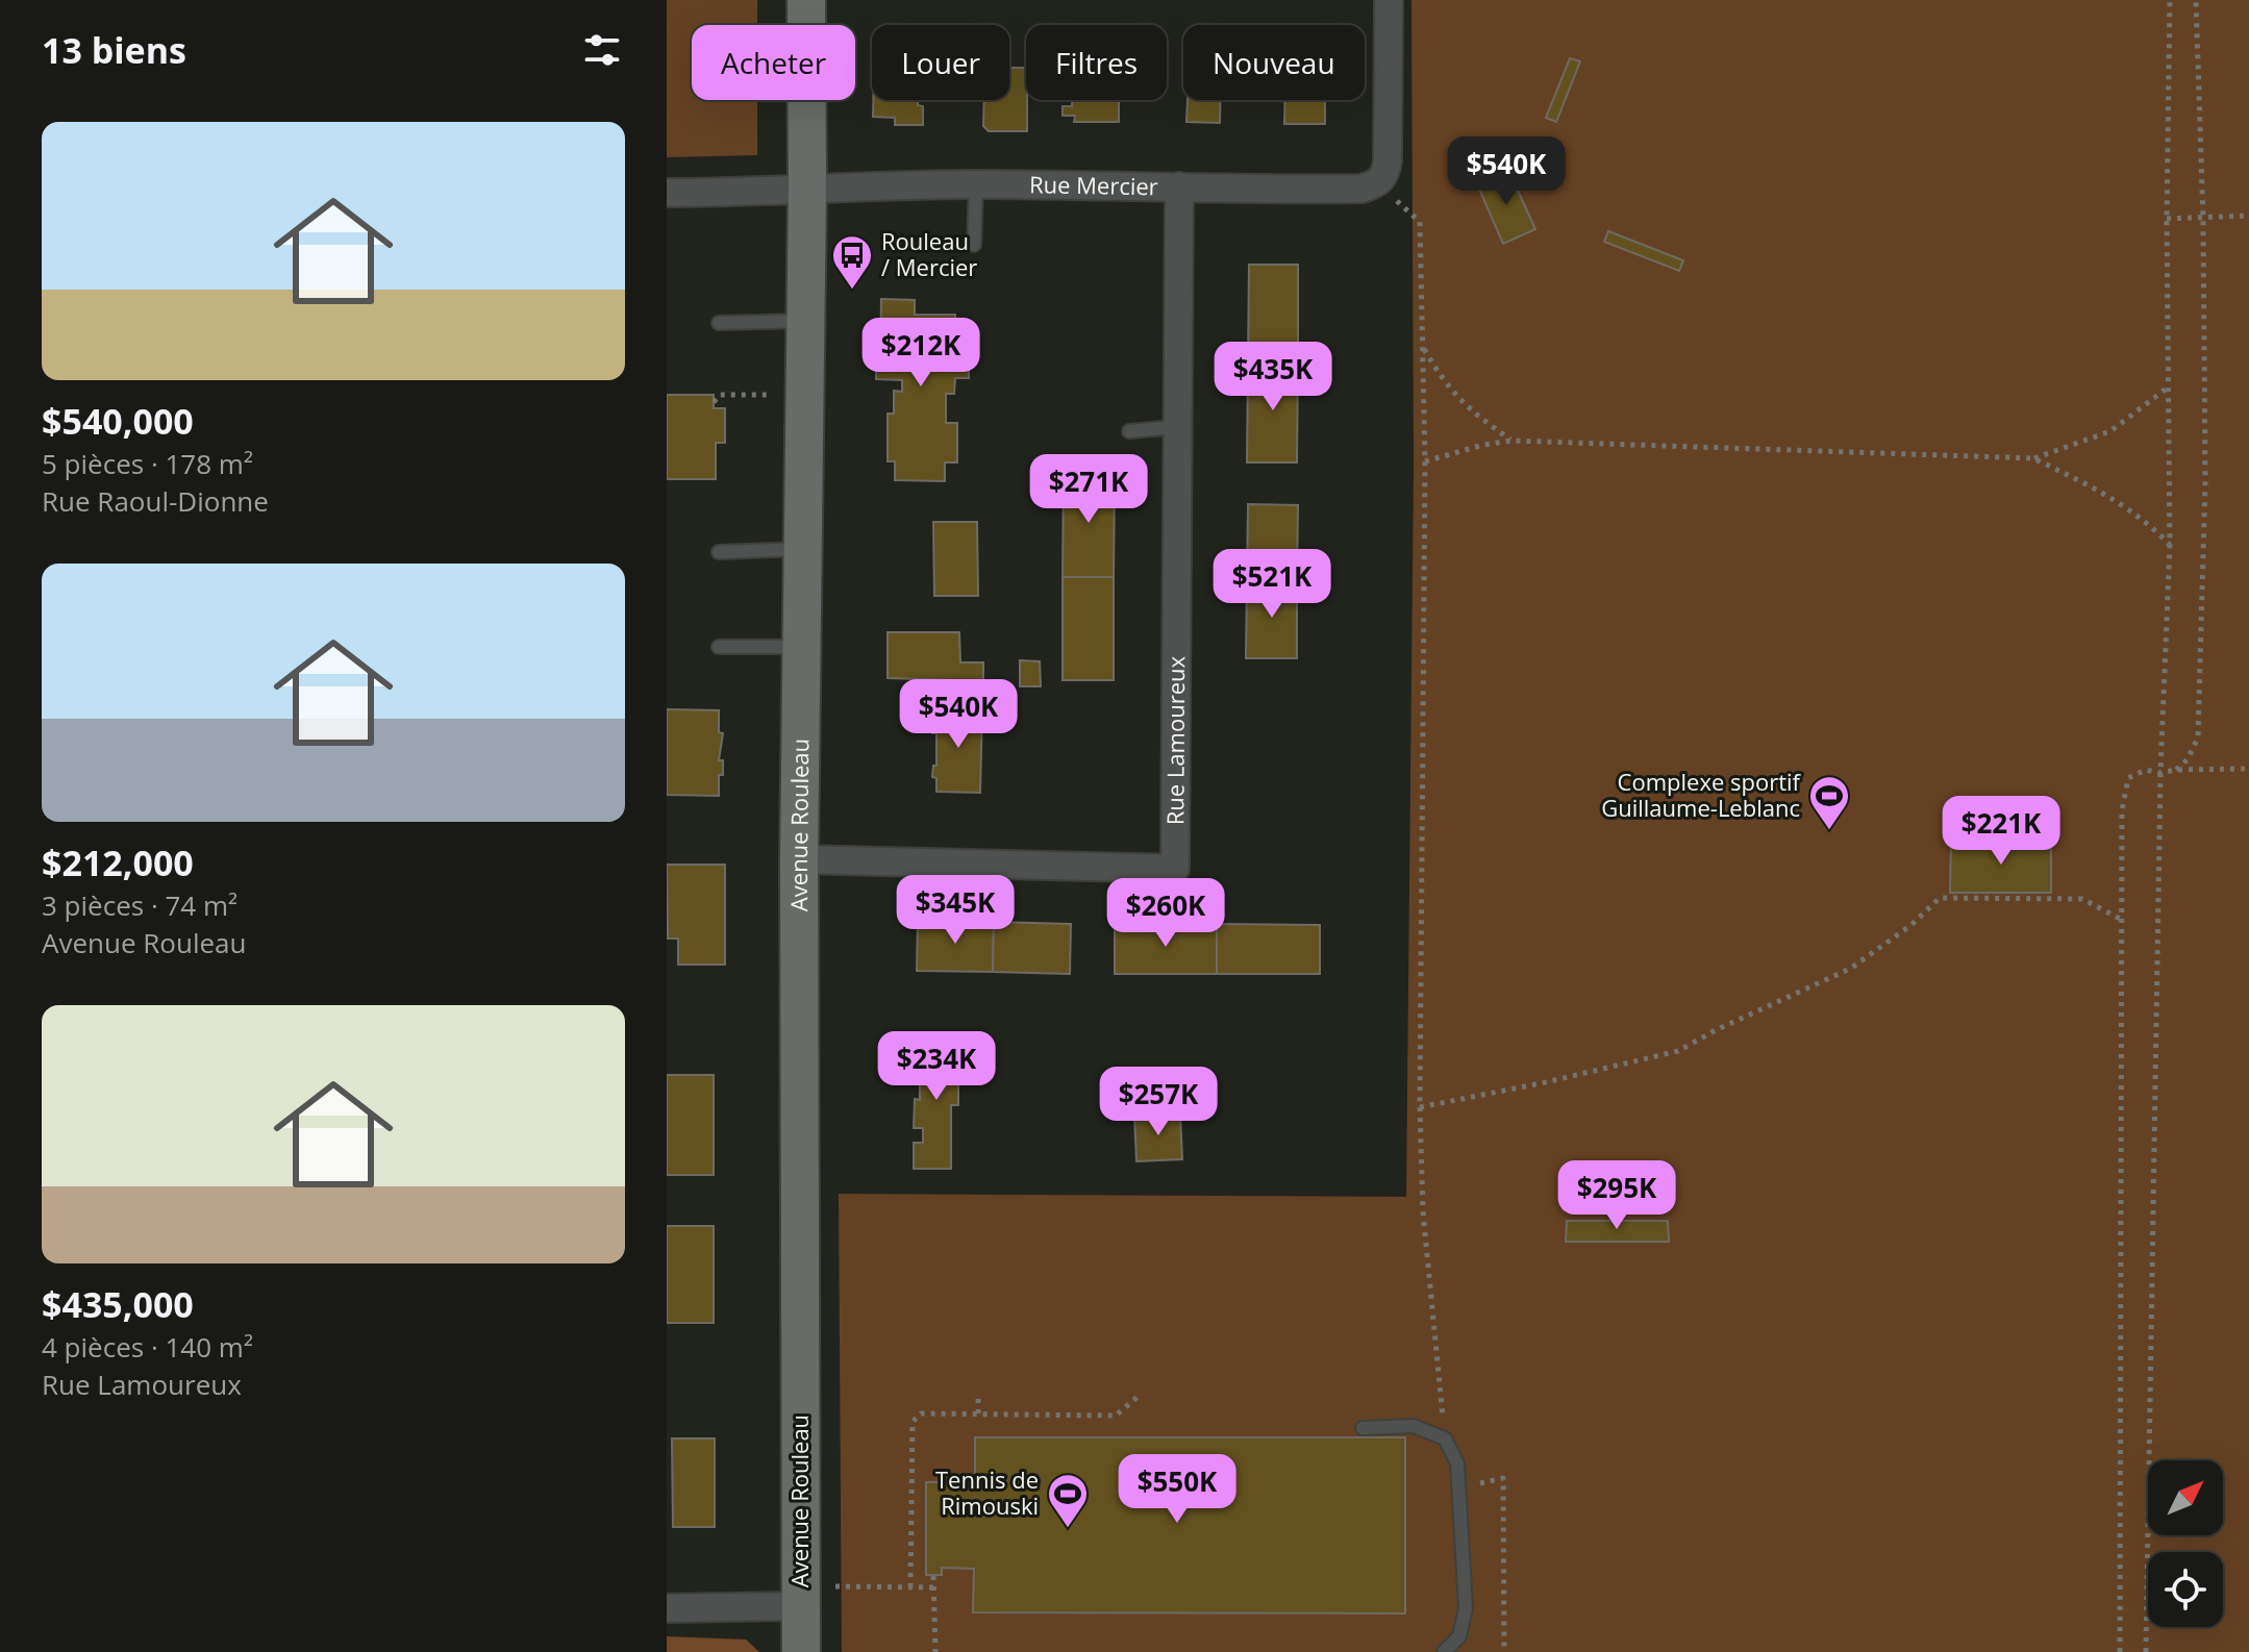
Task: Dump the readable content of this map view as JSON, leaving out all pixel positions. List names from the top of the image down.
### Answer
{
  "streets": {
    "street": ["Rue Mercier", "Rue Lamoureux", "Avenue Rouleau"]
  },
  "crossings": [
    ["Rue Mercier", "Rue Lamoureux"],
    ["Rue Mercier", "Avenue Rouleau"],
    ["Rue Lamoureux", "Avenue Rouleau"]
  ],
  "places": {
    "bus stop": ["Rouleau / Mercier"],
    "sports": ["Complexe sportif Guillaume-Leblanc", "Tennis de Rimouski"]
  },
  "north": "top right",
  "page": {
    "heading": "13 biens",
    "chip": [
      "Acheter",
      "Louer",
      "Filtres",
      "Nouveau"
    ],
    "list": [
      {
        "name": "$540,000",
        "note": "5 pièces · 178 m² · Rue Raoul-Dionne"
      },
      {
        "name": "$212,000",
        "note": "3 pièces · 74 m² · Avenue Rouleau"
      },
      {
        "name": "$435,000",
        "note": "4 pièces · 140 m² · Rue Lamoureux"
      }
    ],
    "price": [
      "$540K",
      "$212K",
      "$435K",
      "$271K",
      "$521K",
      "$540K",
      "$221K",
      "$345K",
      "$260K",
      "$234K",
      "$257K",
      "$295K",
      "$550K"
    ]
  }
}
